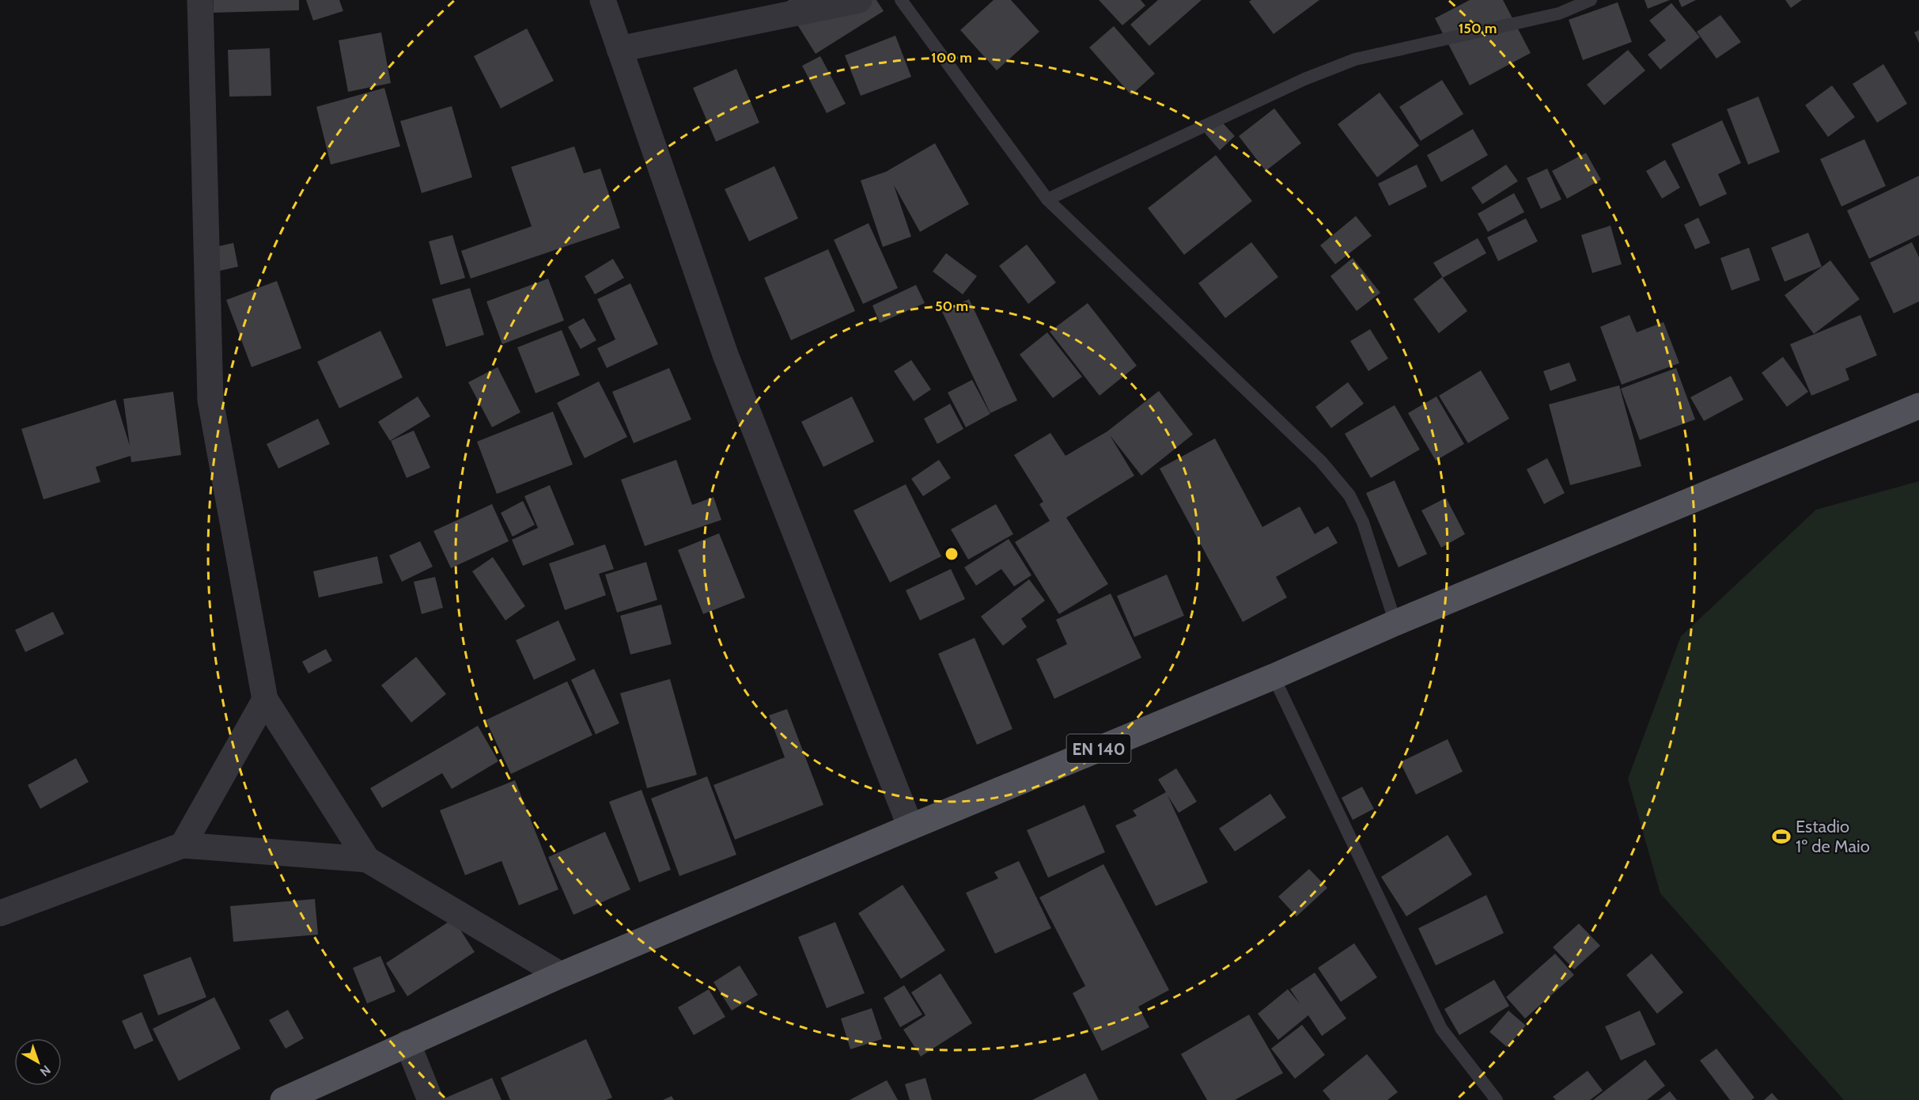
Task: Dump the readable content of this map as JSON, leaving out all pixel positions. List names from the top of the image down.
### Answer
{
  "streets": {
    "main road": ["EN 140"]
  },
  "places": {
    "sports": ["Estadio 1º de Maio"]
  },
  "north": "bottom right",
  "rings": ["150 m", "100 m", "50 m"]
}
